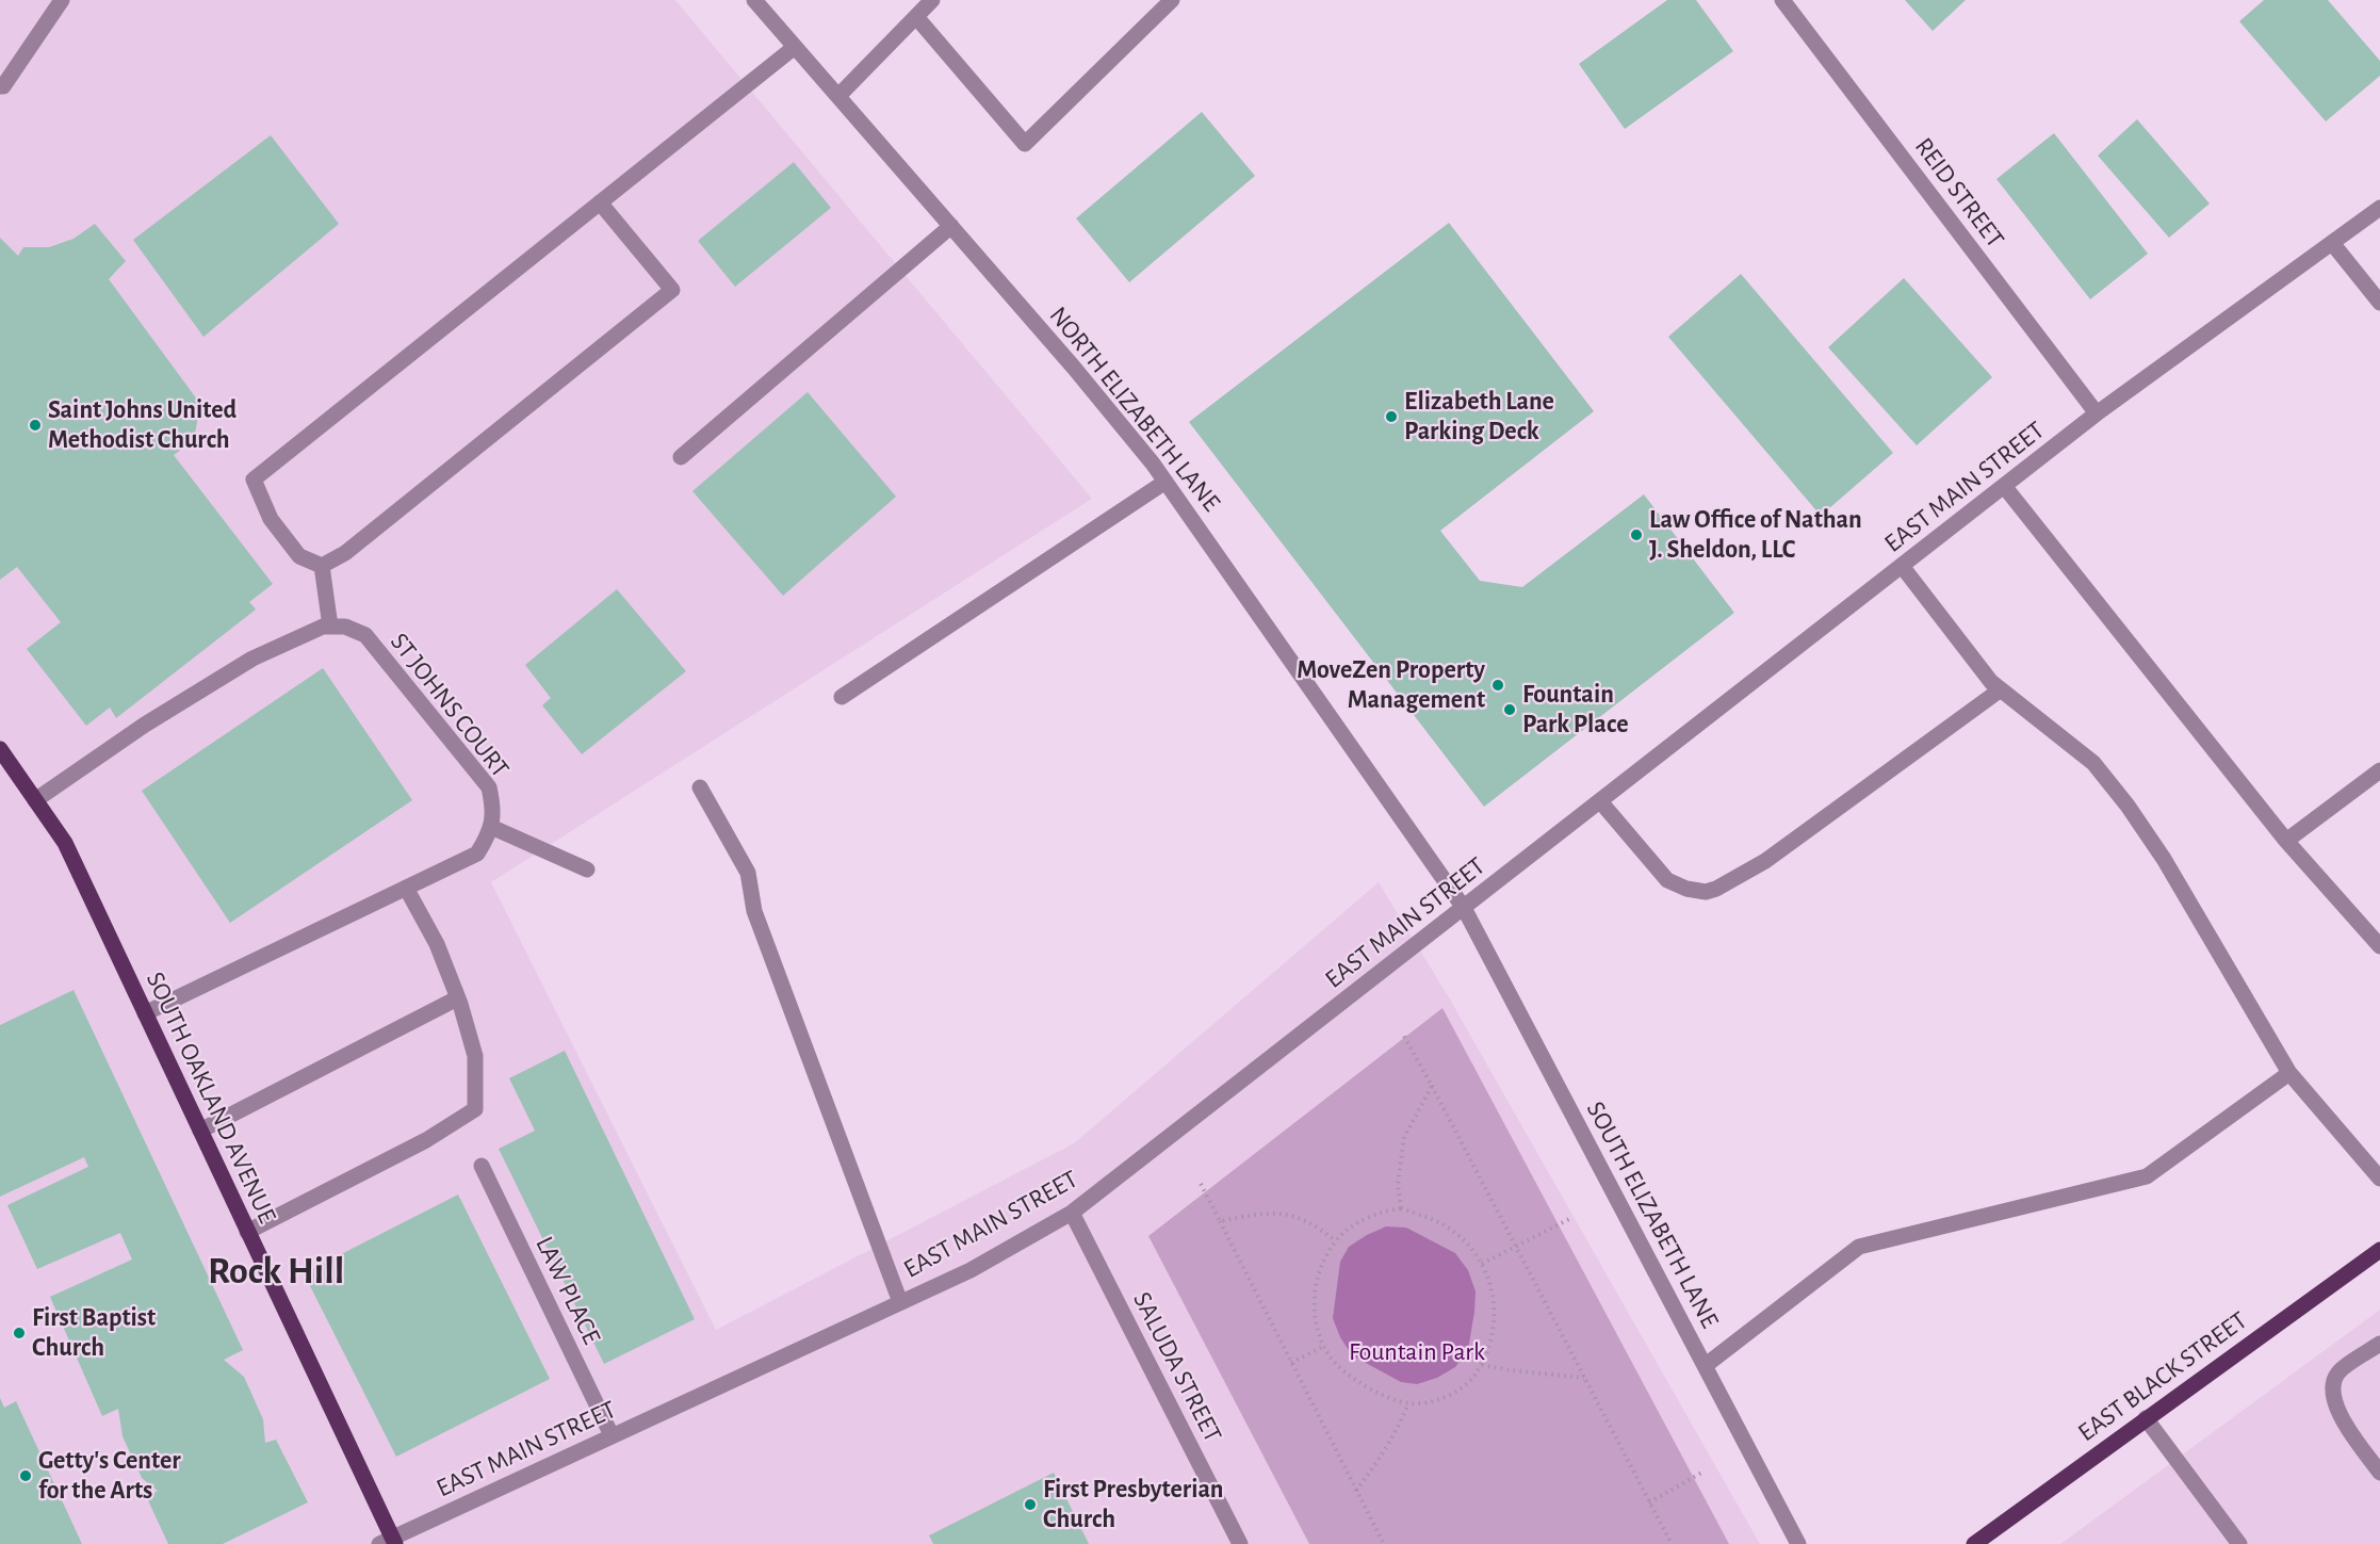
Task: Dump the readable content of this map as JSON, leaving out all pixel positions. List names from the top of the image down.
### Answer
{
  "streets": {
    "main road": ["SOUTH OAKLAND AVENUE", "EAST BLACK STREET"],
    "street": [
      "REID STREET",
      "NORTH ELIZABETH LANE",
      "EAST MAIN STREET",
      "ST JOHNS COURT",
      "SOUTH ELIZABETH LANE",
      "LAW PLACE",
      "SALUDA STREET"
    ]
  },
  "crossings": [
    ["REID STREET", "EAST MAIN STREET"],
    ["NORTH ELIZABETH LANE", "EAST MAIN STREET"],
    ["NORTH ELIZABETH LANE", "SOUTH ELIZABETH LANE"],
    ["EAST MAIN STREET", "SOUTH OAKLAND AVENUE"],
    ["EAST MAIN STREET", "SOUTH ELIZABETH LANE"],
    ["EAST MAIN STREET", "LAW PLACE"],
    ["EAST MAIN STREET", "SALUDA STREET"]
  ],
  "districts": ["Rock Hill"],
  "parks": ["Fountain Park"],
  "places": [
    "Elizabeth Lane Parking Deck",
    "Saint Johns United Methodist Church",
    "Law Office of Nathan J. Sheldon, LLC",
    "MoveZen Property Management",
    "Fountain Park Place",
    "First Baptist Church",
    "Getty's Center for the Arts",
    "First Presbyterian Church"
  ]
}
